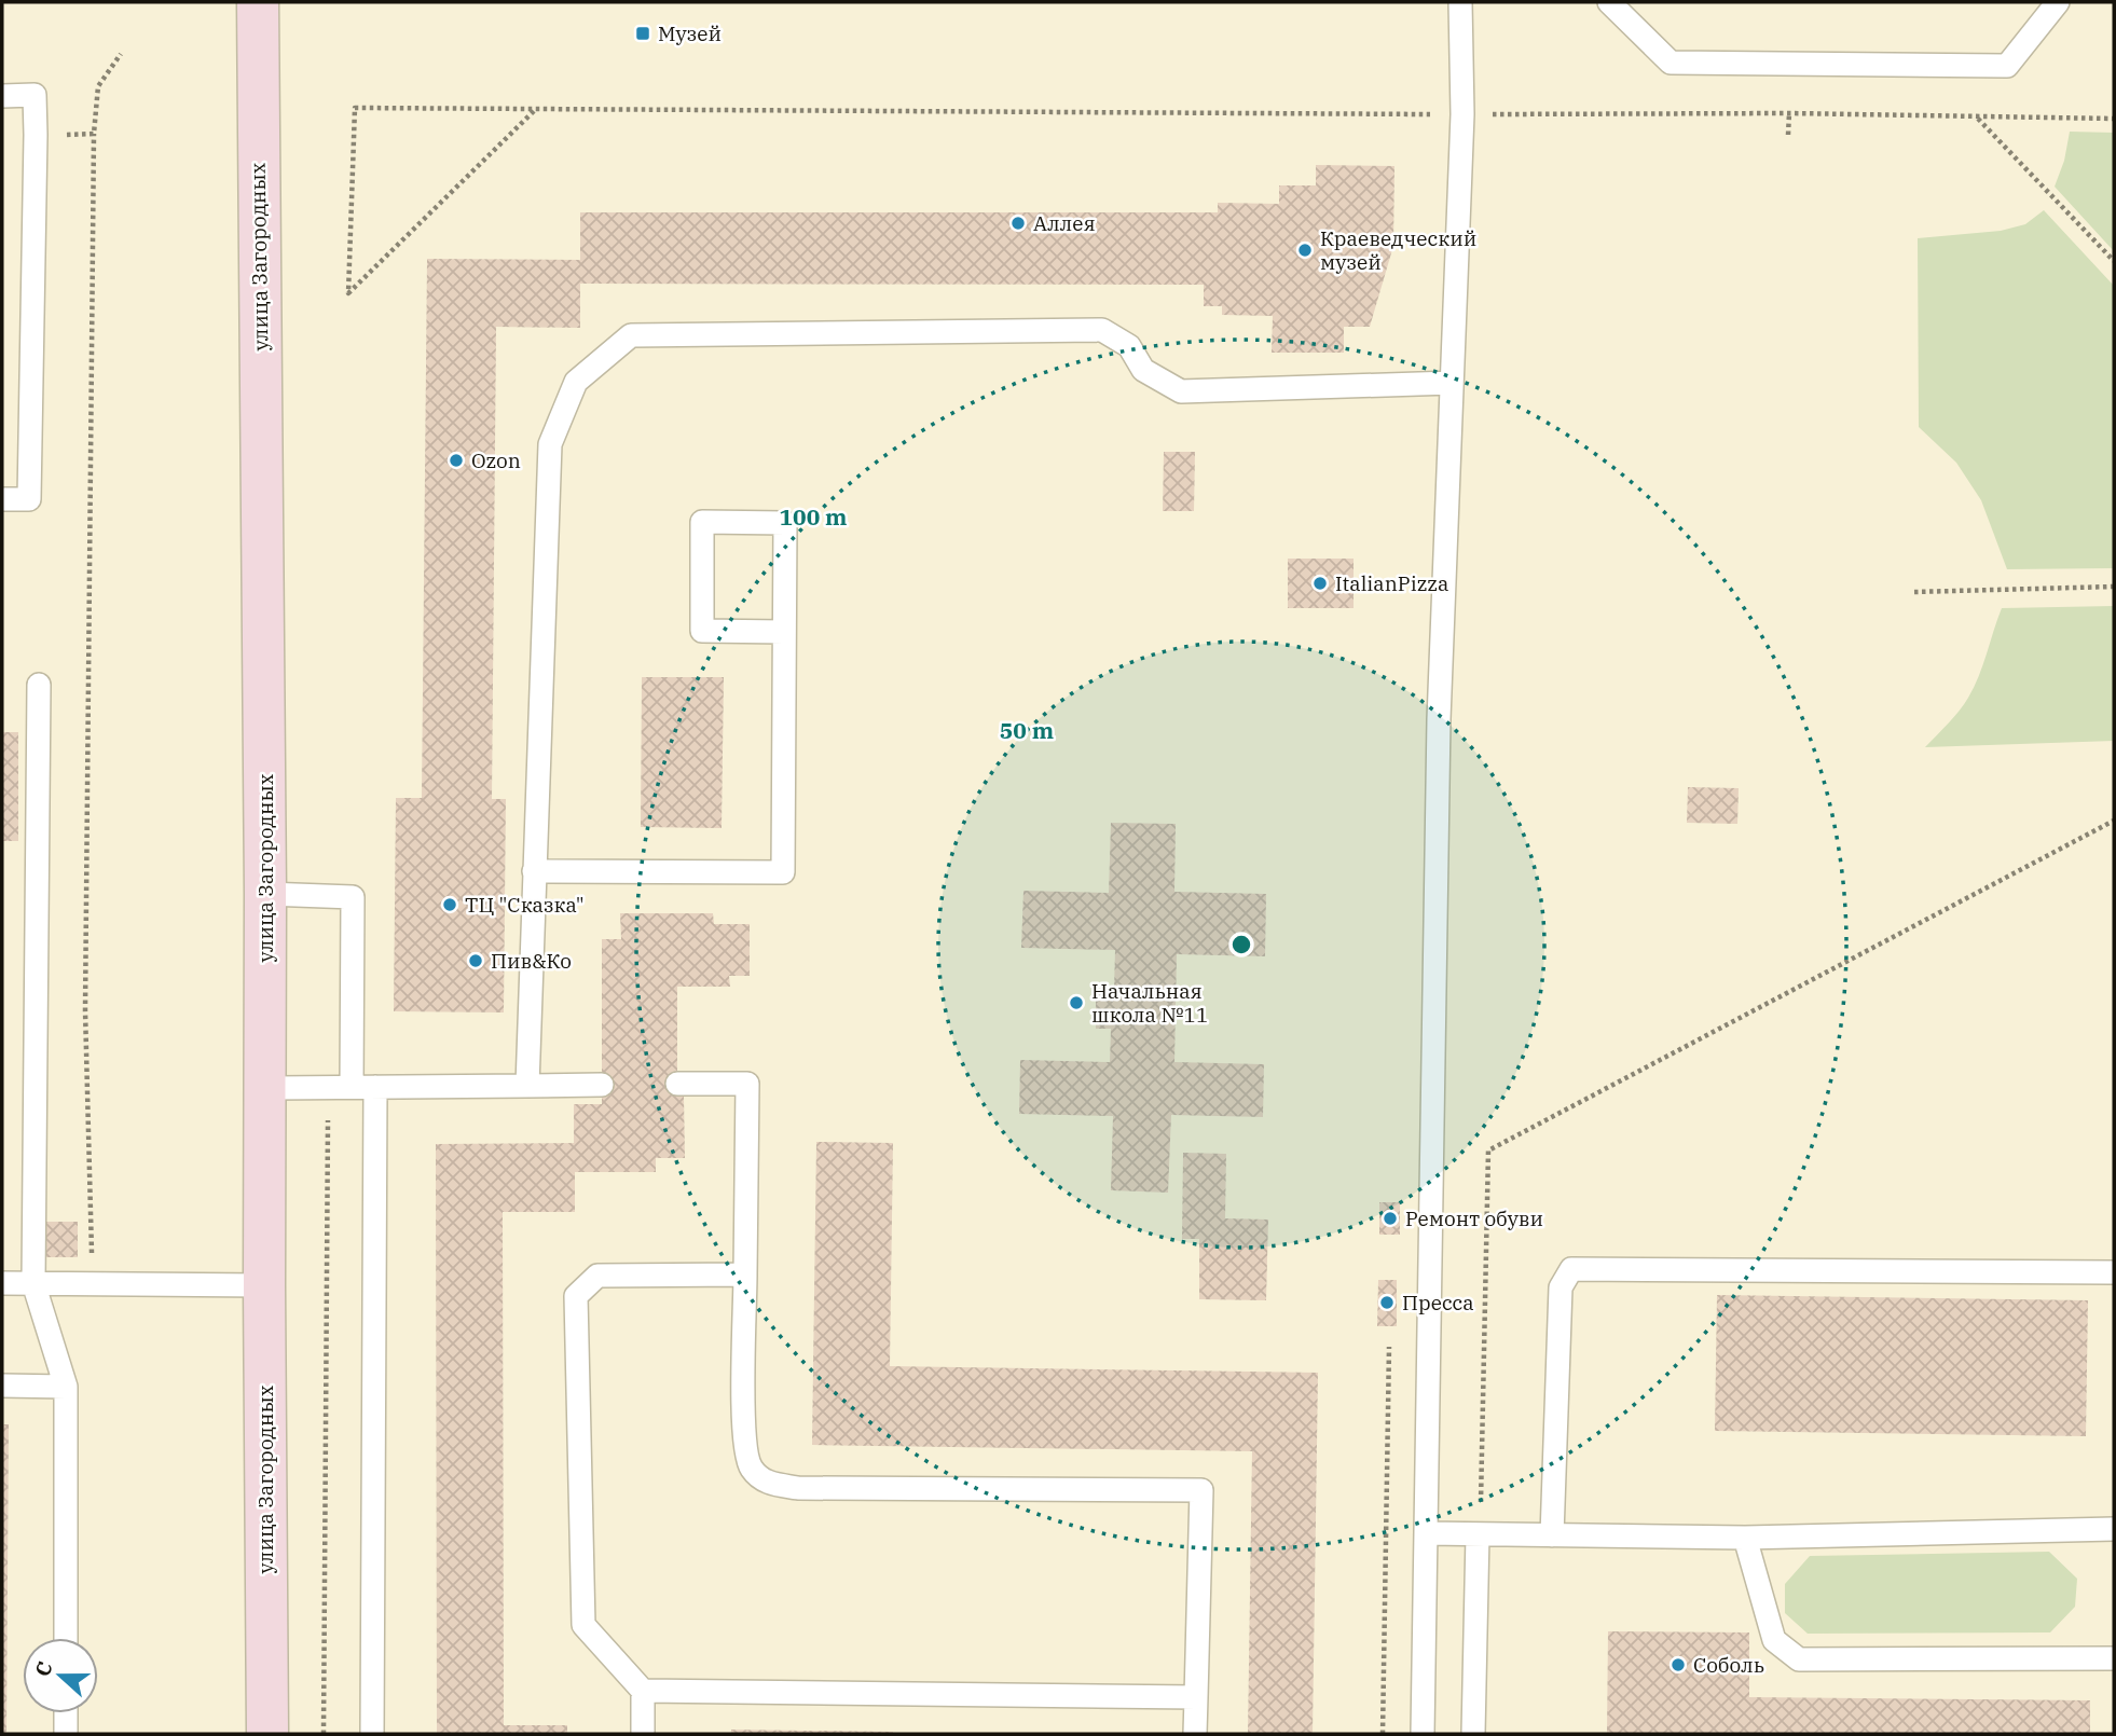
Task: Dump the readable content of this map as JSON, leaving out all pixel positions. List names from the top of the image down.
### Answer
{
  "streets": {
    "main road": ["улица Загородных"]
  },
  "places": {
    "transit": ["Музей"],
    "other": [
      "Аллея",
      "Краеведческий музей",
      "Ozon",
      "ItalianPizza",
      "ТЦ \"Сказка\"",
      "Пив&Ко",
      "Начальная школа №11",
      "Ремонт обуви",
      "Пресса",
      "Соболь"
    ]
  },
  "north": "left",
  "rings": ["100 m", "50 m"]
}
